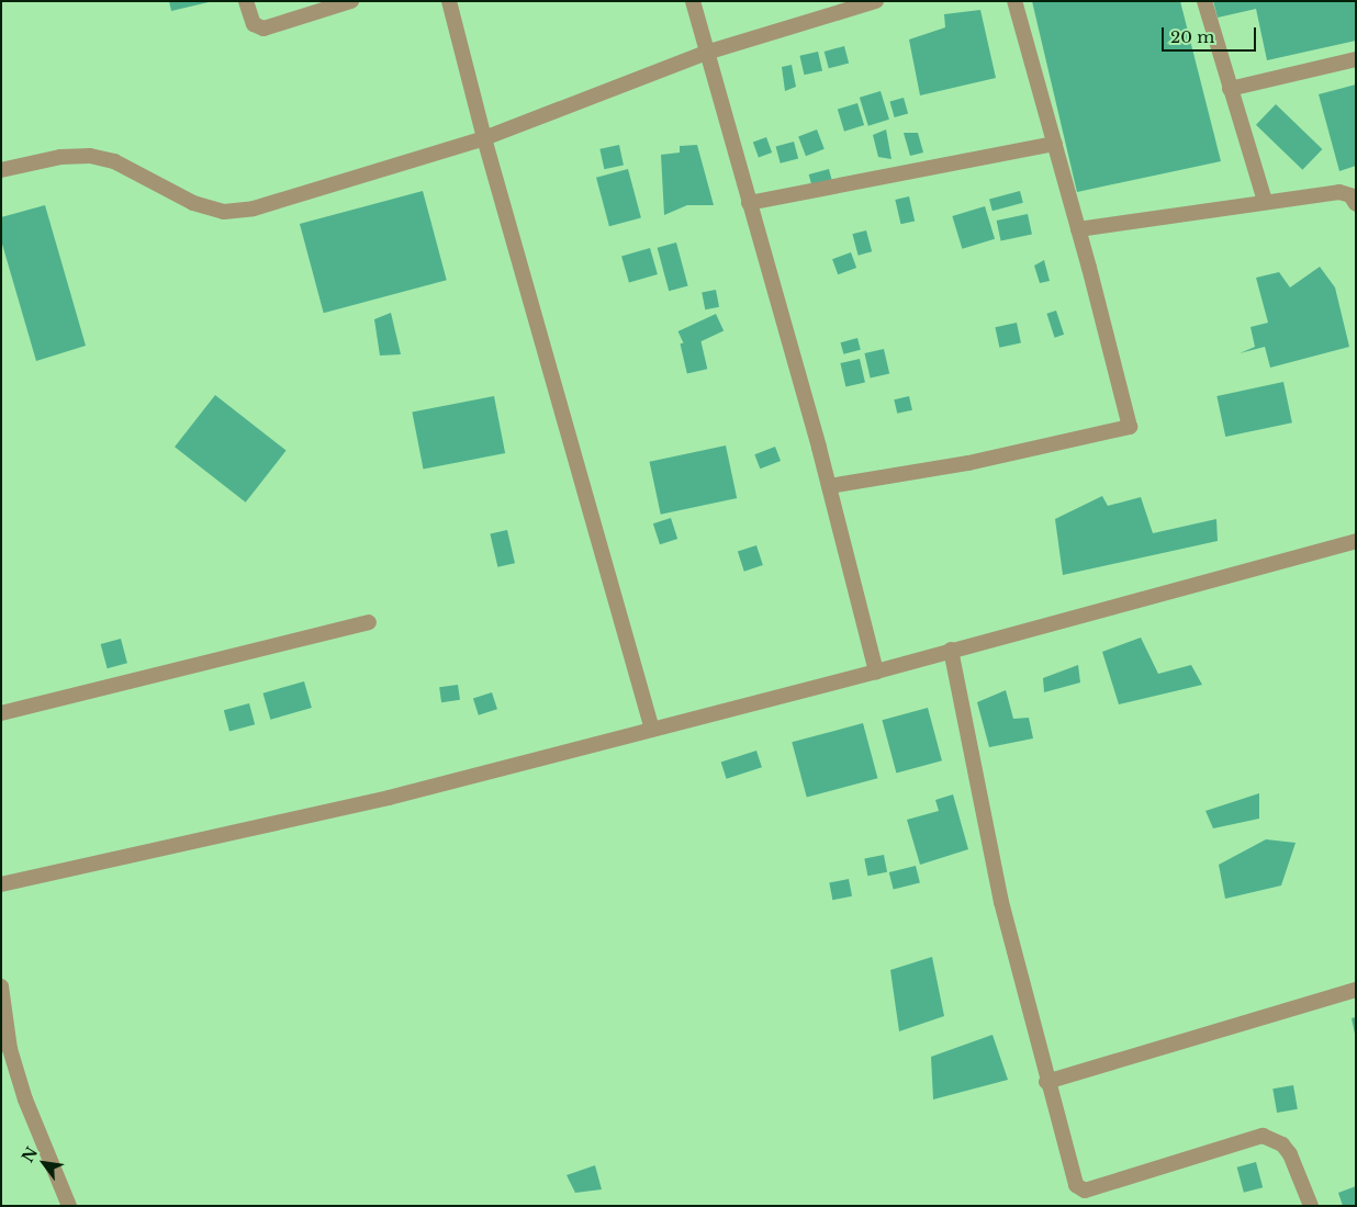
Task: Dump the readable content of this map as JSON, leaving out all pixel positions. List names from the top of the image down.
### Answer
{
  "scale_bar": "20 m",
  "north": "top left"
}
